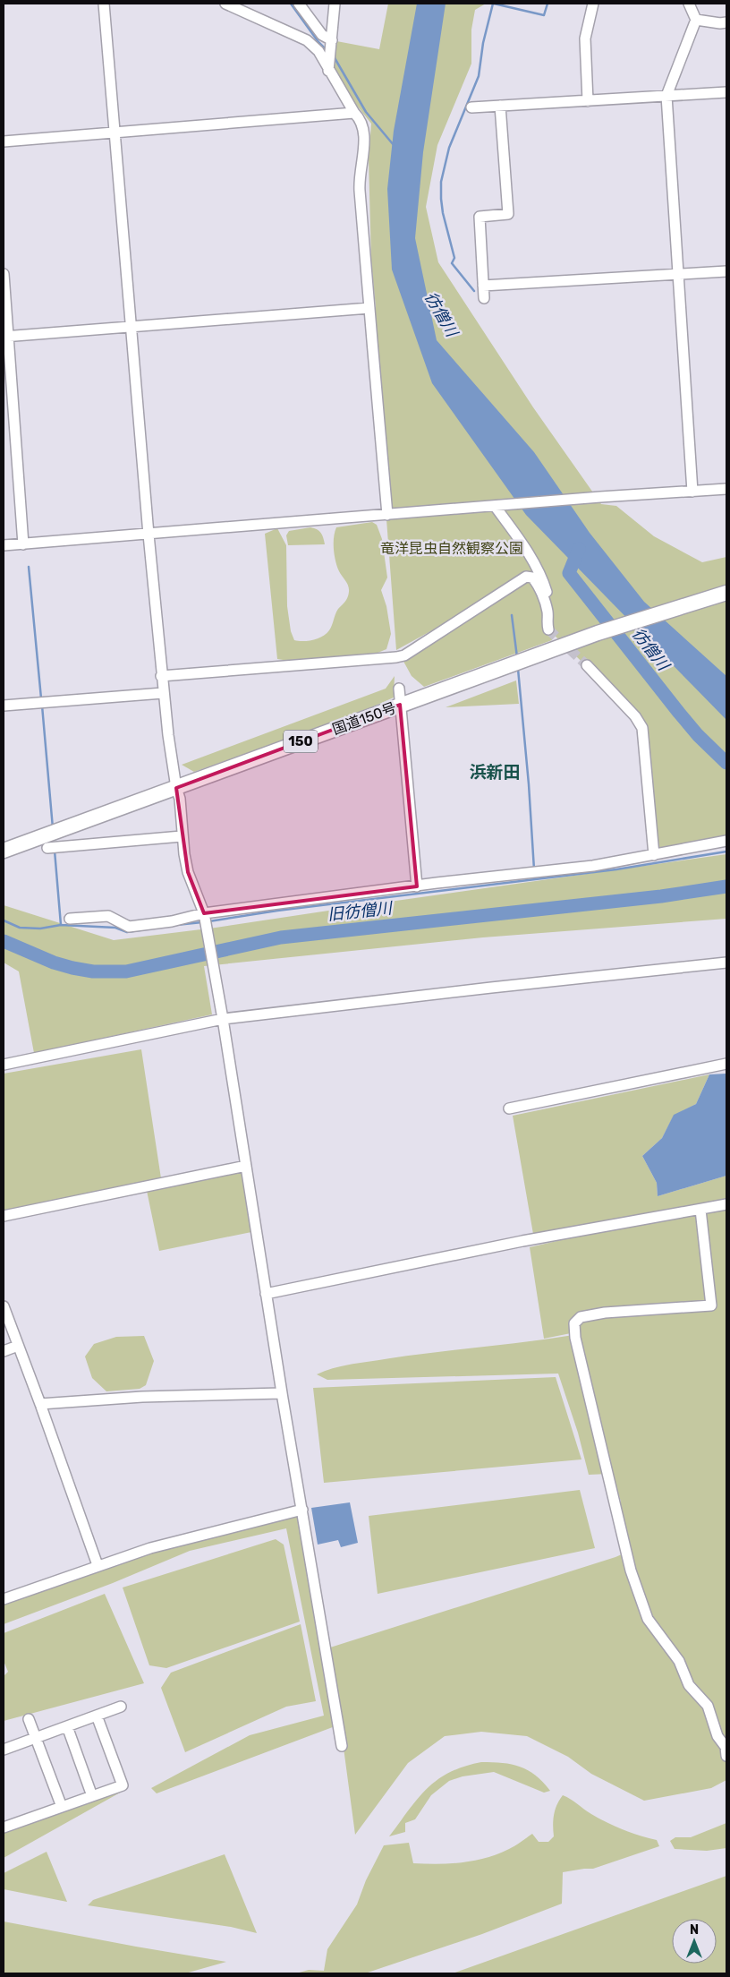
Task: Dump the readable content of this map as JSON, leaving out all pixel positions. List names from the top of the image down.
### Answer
{
  "streets": {
    "highway": ["国道150号", "150"]
  },
  "districts": ["浜新田"],
  "water": ["彷僧川", "旧彷僧川"],
  "parks": ["竜洋昆虫自然観察公園"],
  "north": "top"
}
